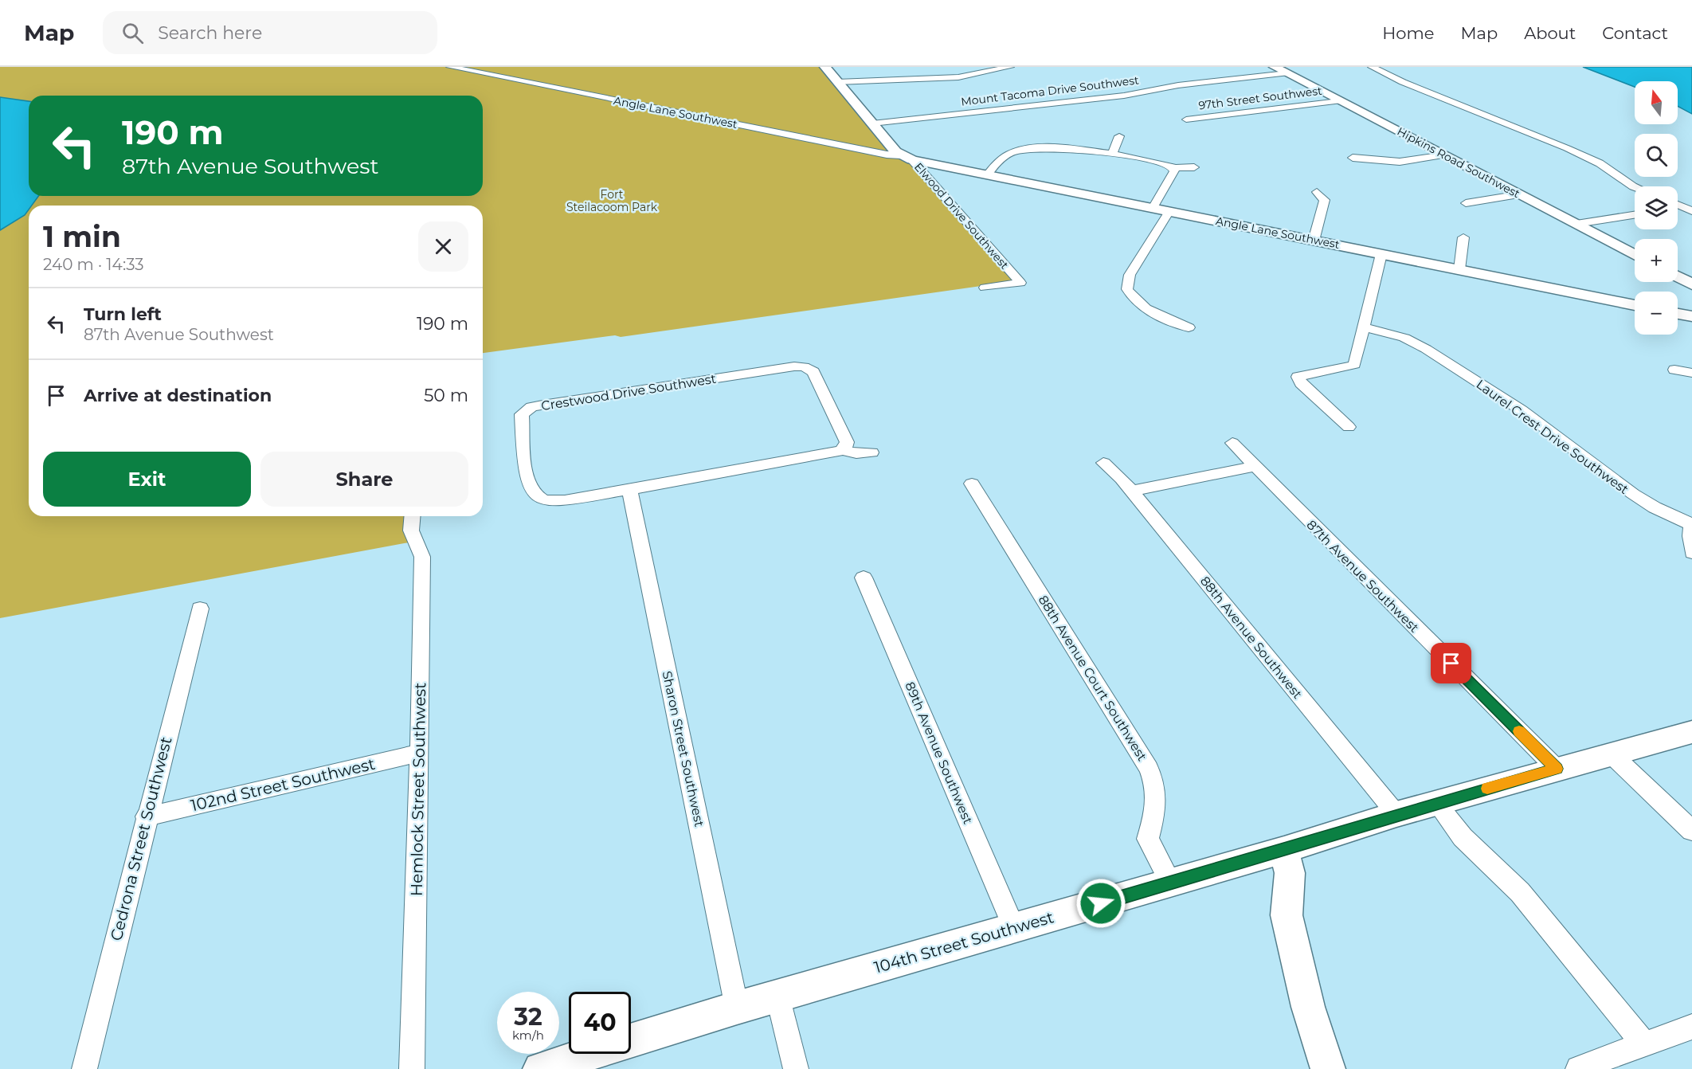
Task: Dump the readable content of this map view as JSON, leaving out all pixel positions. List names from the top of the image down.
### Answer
{
  "streets": {
    "street": [
      "Mount Tacoma Drive Southwest",
      "97th Street Southwest",
      "Angle Lane Southwest",
      "Hipkins Road Southwest",
      "Elwood Drive Southwest",
      "Crestwood Drive Southwest",
      "Laurel Crest Drive Southwest",
      "87th Avenue Southwest",
      "88th Avenue Southwest",
      "88th Avenue Court Southwest",
      "Sharon Street Southwest",
      "89th Avenue Southwest",
      "102nd Street Southwest",
      "Hemlock Street Southwest",
      "Cedrona Street Southwest",
      "104th Street Southwest"
    ]
  },
  "crossings": [
    ["Mount Tacoma Drive Southwest", "Hipkins Road Southwest"],
    ["Mount Tacoma Drive Southwest", "Elwood Drive Southwest"],
    ["97th Street Southwest", "Hipkins Road Southwest"],
    ["Angle Lane Southwest", "Elwood Drive Southwest"],
    ["Crestwood Drive Southwest", "Sharon Street Southwest"],
    ["87th Avenue Southwest", "104th Street Southwest"],
    ["88th Avenue Southwest", "104th Street Southwest"],
    ["88th Avenue Court Southwest", "104th Street Southwest"],
    ["Sharon Street Southwest", "104th Street Southwest"],
    ["89th Avenue Southwest", "104th Street Southwest"],
    ["102nd Street Southwest", "Hemlock Street Southwest"],
    ["102nd Street Southwest", "Cedrona Street Southwest"]
  ],
  "parks": ["Fort Steilacoom Park"],
  "north": "top",
  "page": {
    "header": "Map",
    "search": "Search here",
    "nav": [
      "Home",
      "Map",
      "About",
      "Contact"
    ],
    "map_buttons": ["+", "−"],
    "turn": ["190 m", "87th Avenue Southwest"],
    "heading": ["1 min", "240 m · 14:33"],
    "list": [
      {
        "name": "Turn left",
        "note": "87th Avenue Southwest",
        "value": "190 m"
      },
      {
        "name": "Arrive at destination",
        "value": "50 m"
      }
    ],
    "buttons": ["Exit", "Share"],
    "speed": "32 km/h",
    "limit": "40"
  }
}
